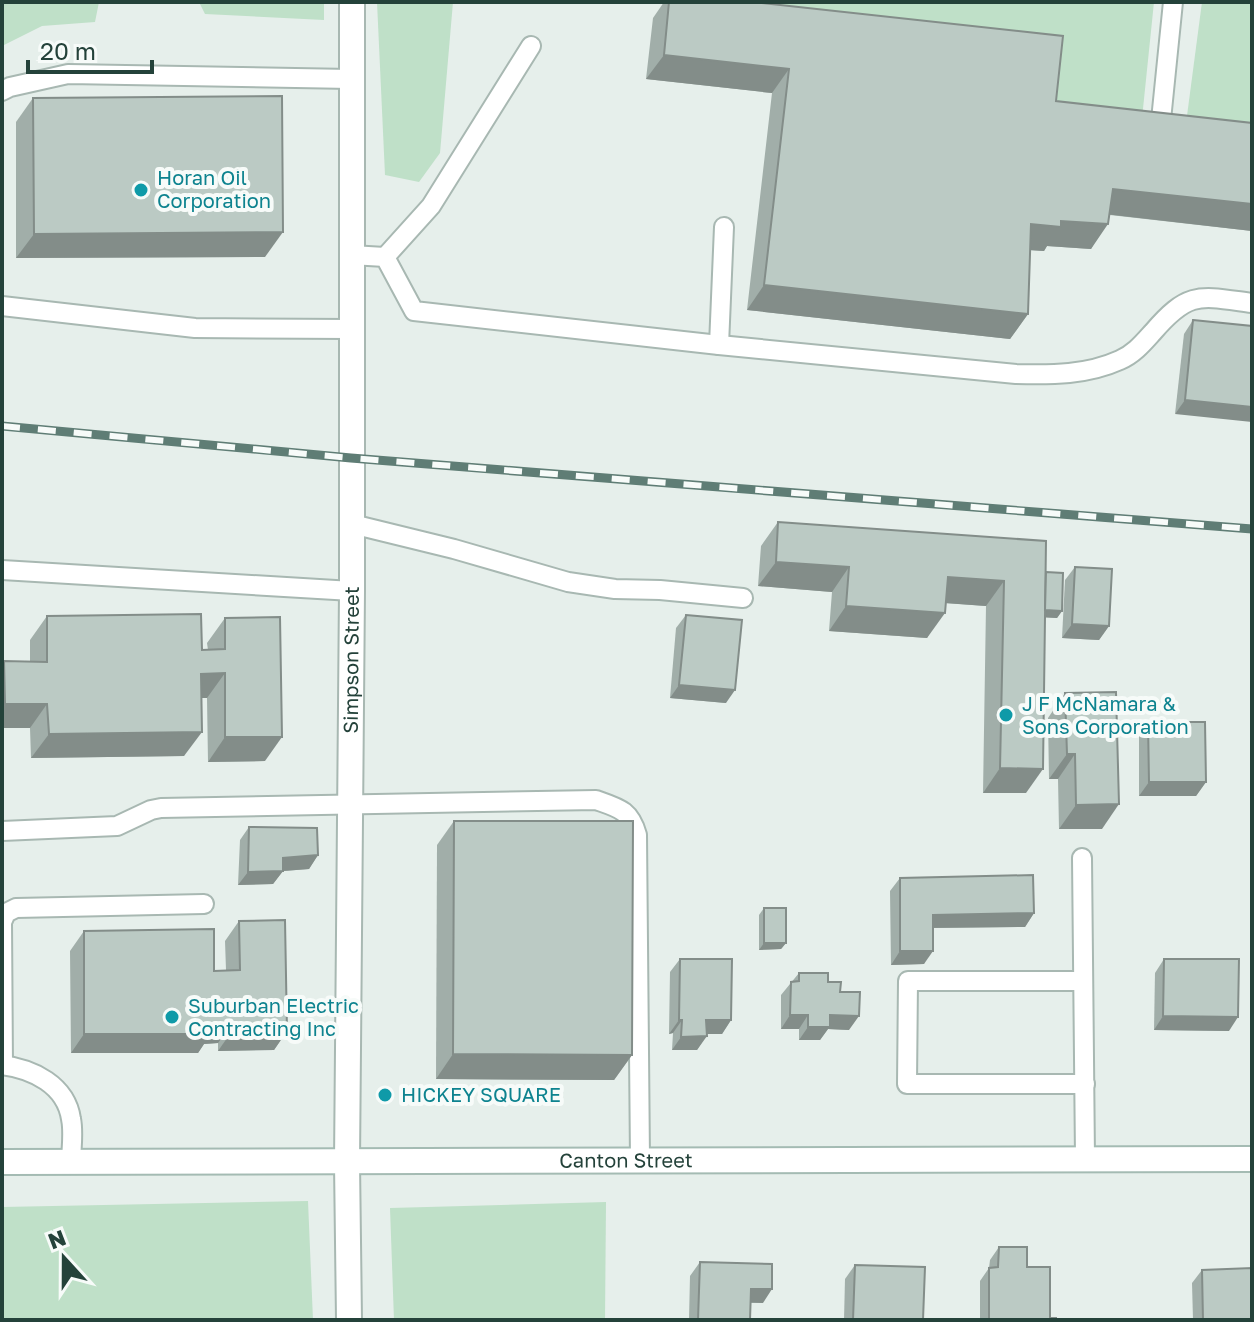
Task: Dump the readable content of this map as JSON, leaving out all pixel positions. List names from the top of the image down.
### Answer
{
  "streets": {
    "street": ["Simpson Street", "Canton Street"]
  },
  "crossings": [
    ["Simpson Street", "Canton Street"]
  ],
  "places": [
    "Horan Oil Corporation",
    "J F McNamara & Sons Corporation",
    "Suburban Electric Contracting Inc",
    "HICKEY SQUARE"
  ],
  "scale_bar": "20 m",
  "north": "top"
}
